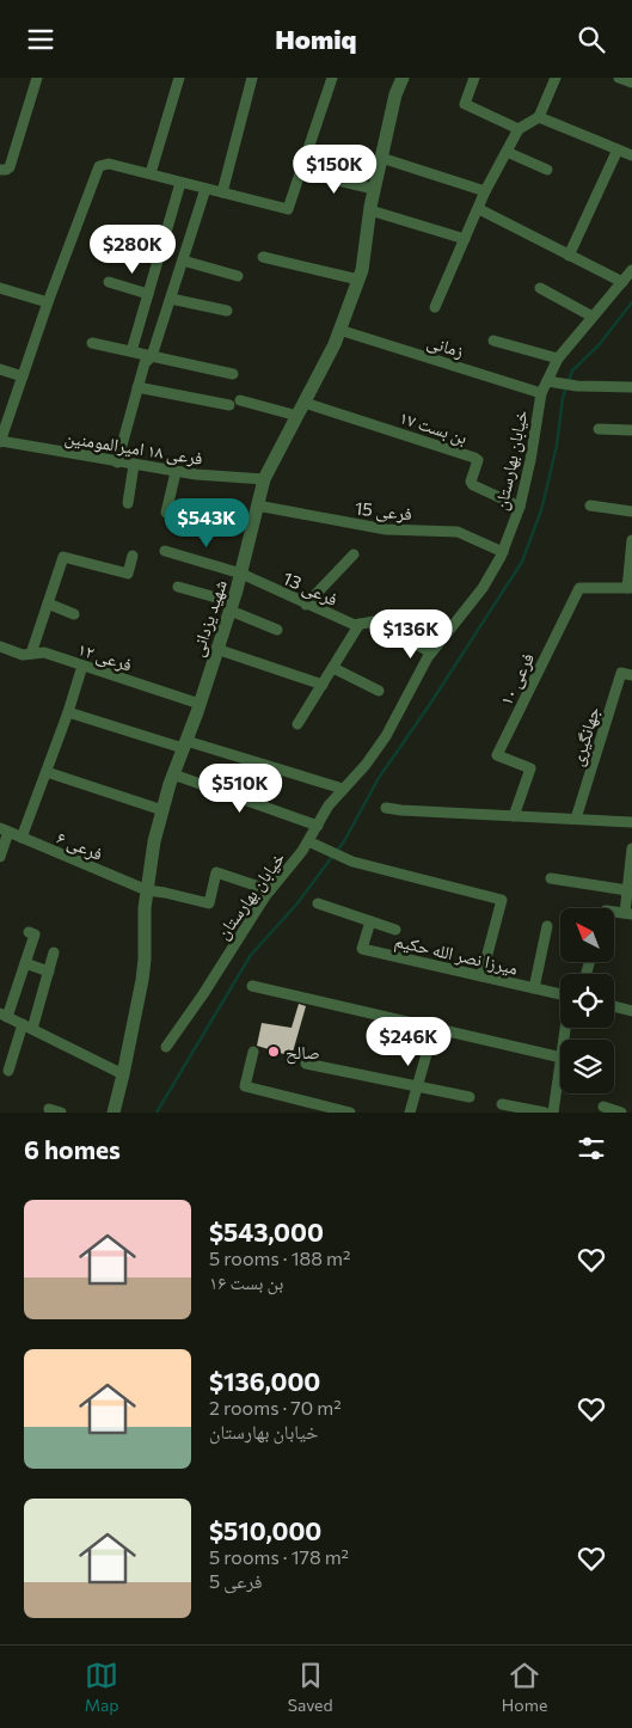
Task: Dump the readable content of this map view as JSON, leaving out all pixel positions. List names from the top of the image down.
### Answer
{
  "streets": {
    "street": [
      "زمانی",
      "بن بست ۱۷",
      "فرعی ۱۸ امیرالمومنین",
      "خیابان بهارستان",
      "فرعی 15",
      "فرعی 13",
      "شهید یزدانی",
      "فرعی ۱۲",
      "فرعی ۱۰",
      "جهانگیری",
      "فرعی ۶",
      "میرزا نصر الله حکیم"
    ]
  },
  "crossings": [
    ["زمانی", "خیابان بهارستان"],
    ["زمانی", "شهید یزدانی"],
    ["بن بست ۱۷", "خیابان بهارستان"],
    ["بن بست ۱۷", "شهید یزدانی"],
    ["فرعی ۱۸ امیرالمومنین", "شهید یزدانی"],
    ["خیابان بهارستان", "فرعی 15"],
    ["خیابان بهارستان", "فرعی 13"],
    ["خیابان بهارستان", "فرعی ۶"],
    ["فرعی 15", "شهید یزدانی"],
    ["فرعی 13", "شهید یزدانی"],
    ["شهید یزدانی", "فرعی ۱۲"],
    ["شهید یزدانی", "فرعی ۶"]
  ],
  "places": ["صالح"],
  "north": "top left",
  "page": {
    "header": "Homiq",
    "price": [
      "$150K",
      "$280K",
      "$543K",
      "$136K",
      "$510K",
      "$246K"
    ],
    "heading": "6 homes",
    "list": [
      {
        "name": "$543,000",
        "note": "5 rooms · 188 m² · بن بست ۱۶"
      },
      {
        "name": "$136,000",
        "note": "2 rooms · 70 m² · خیابان بهارستان"
      },
      {
        "name": "$510,000",
        "note": "5 rooms · 178 m² · فرعی 5"
      }
    ],
    "tabs": ["Map", "Saved", "Home"]
  }
}
